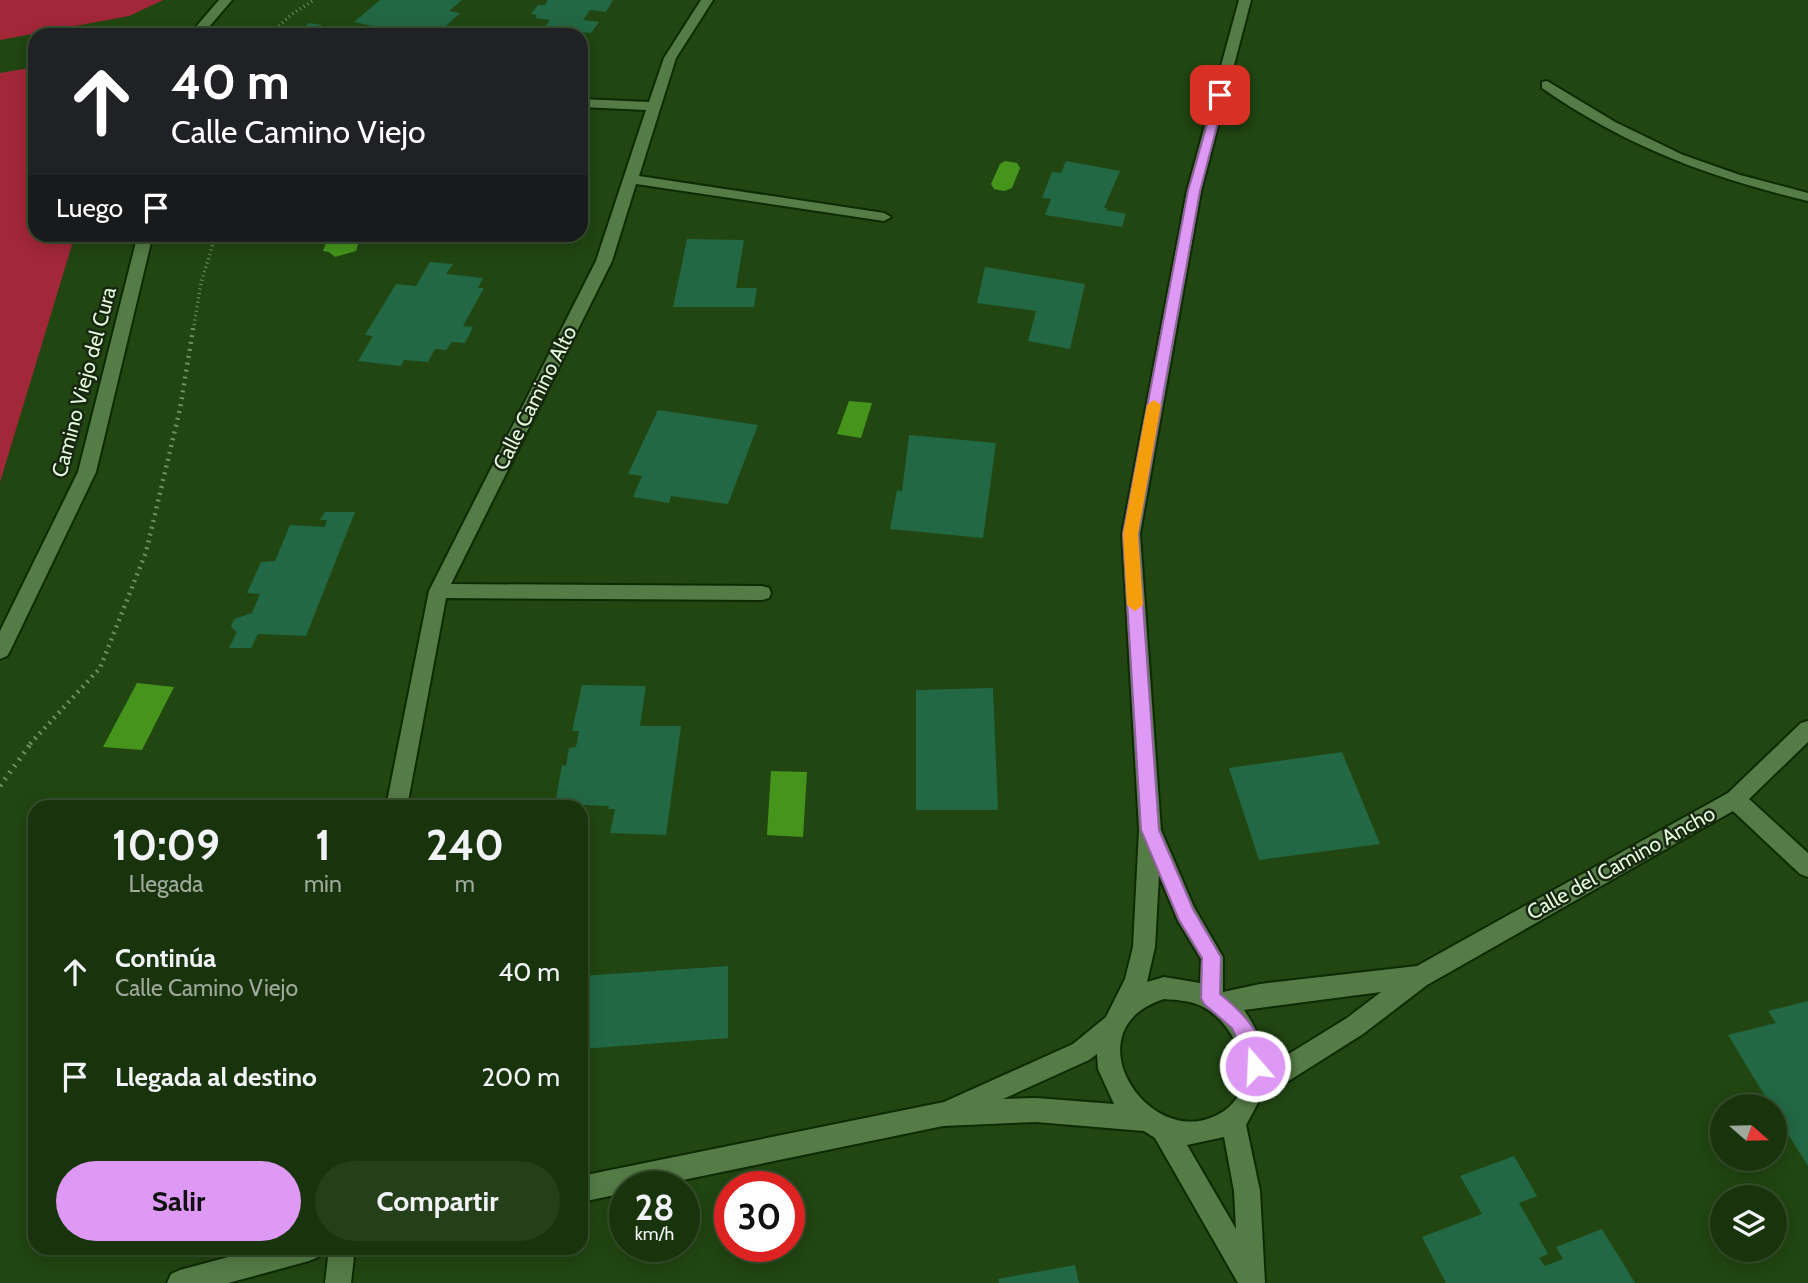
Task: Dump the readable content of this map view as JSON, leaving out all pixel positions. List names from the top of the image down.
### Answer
{
  "streets": {
    "street": ["Camino Viejo del Cura", "Calle Camino Alto", "Calle del Camino Ancho"]
  },
  "north": "right",
  "page": {
    "turn": ["40 m", "Calle Camino Viejo"],
    "then": "Luego",
    "eta": [
      "10:09",
      "Llegada",
      "1",
      "min",
      "240",
      "m"
    ],
    "list": [
      {
        "name": "Continúa",
        "note": "Calle Camino Viejo",
        "value": "40 m"
      },
      {
        "name": "Llegada al destino",
        "value": "200 m"
      }
    ],
    "buttons": ["Salir", "Compartir"],
    "speed": "28 km/h",
    "limit": "30"
  }
}
